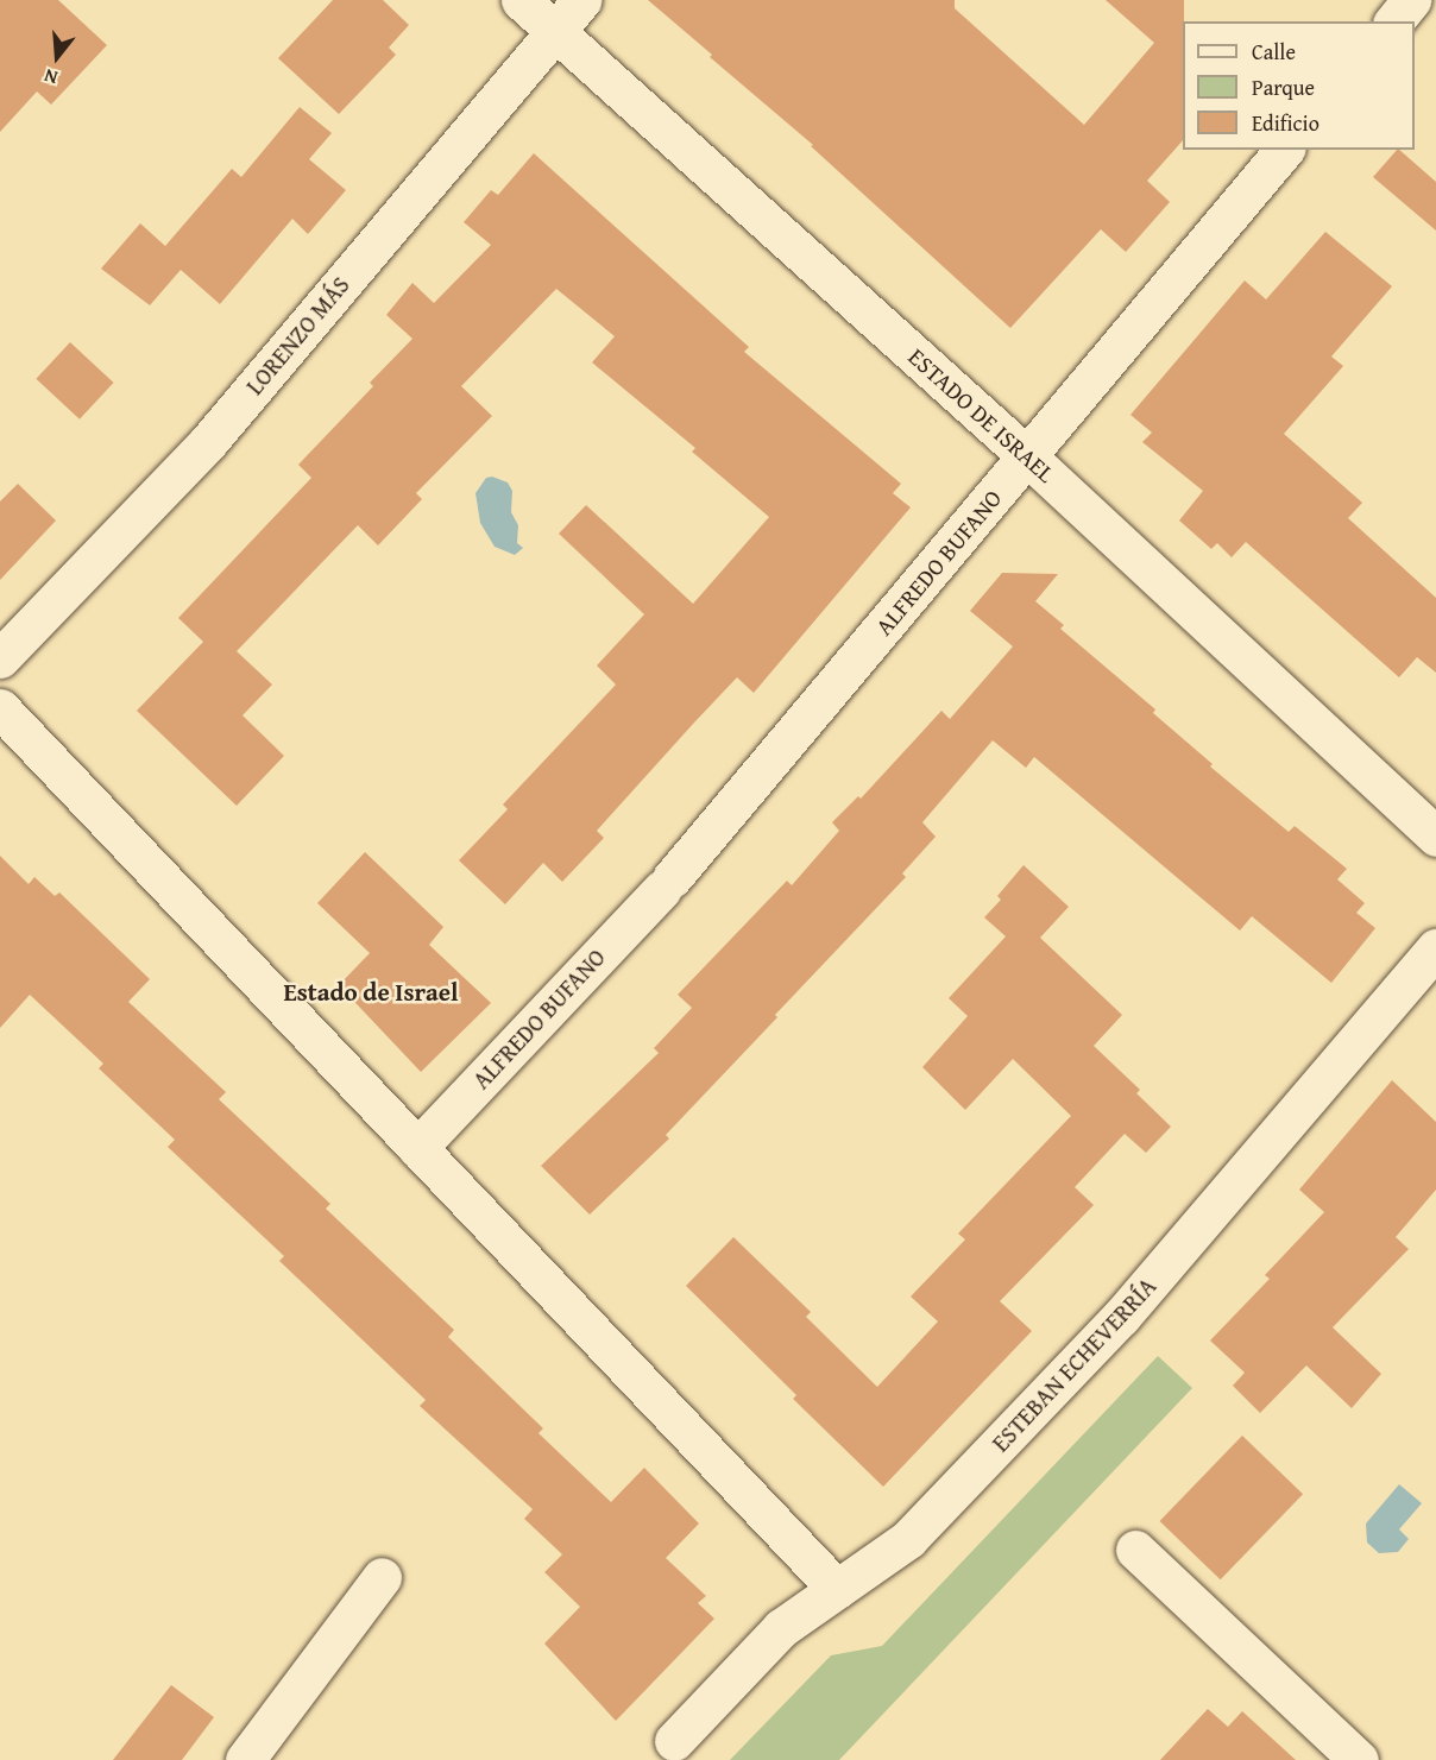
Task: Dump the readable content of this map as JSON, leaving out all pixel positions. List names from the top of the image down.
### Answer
{
  "streets": {
    "street": [
      "LORENZO MÁS",
      "ESTADO DE ISRAEL",
      "ALFREDO BUFANO",
      "ESTEBAN ECHEVERRÍA"
    ]
  },
  "crossings": [
    ["LORENZO MÁS", "ESTADO DE ISRAEL"],
    ["ESTADO DE ISRAEL", "ALFREDO BUFANO"]
  ],
  "districts": ["Estado de Israel"],
  "legend": ["Calle", "Parque", "Edificio"],
  "north": "bottom"
}
